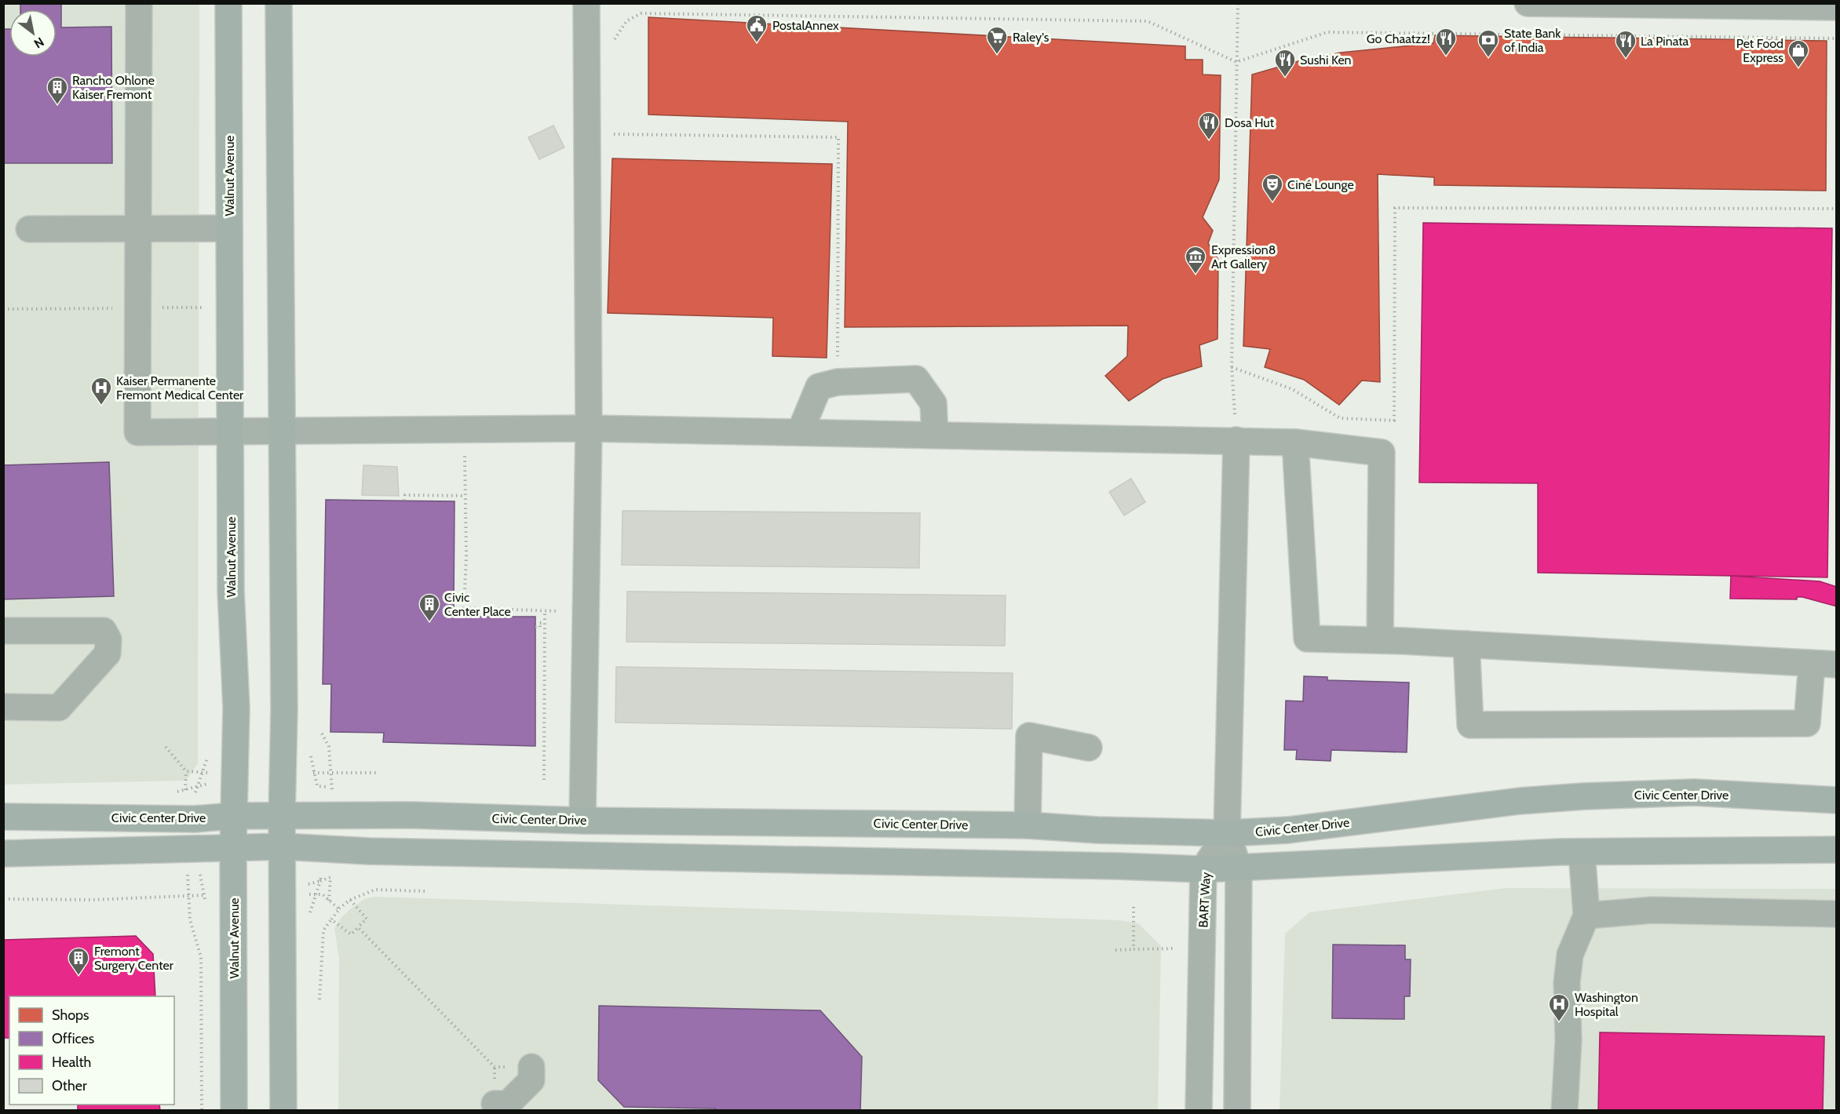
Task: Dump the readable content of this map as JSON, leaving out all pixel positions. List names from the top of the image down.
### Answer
{
  "streets": {
    "main road": ["Walnut Avenue", "Civic Center Drive"],
    "street": ["BART Way"]
  },
  "crossings": [
    ["Walnut Avenue", "Civic Center Drive"],
    ["Civic Center Drive", "BART Way"]
  ],
  "places": {
    "public building": ["PostalAnnex"],
    "supermarket": ["Raley's"],
    "restaurant": [
      "Go Chaatzz!",
      "La Pinata",
      "Sushi Ken",
      "Dosa Hut"
    ],
    "bank": ["State Bank of India"],
    "shop": ["Pet Food Express"],
    "building": ["Rancho Ohlone Kaiser Fremont", "Civic Center Place", "Fremont Surgery Center"],
    "theatre": ["Ciné Lounge"],
    "museum": ["Expression8 Art Gallery"],
    "hospital": ["Kaiser Permanente Fremont Medical Center", "Washington Hospital"]
  },
  "legend": [
    "Shops",
    "Offices",
    "Health",
    "Other"
  ],
  "north": "bottom right"
}
